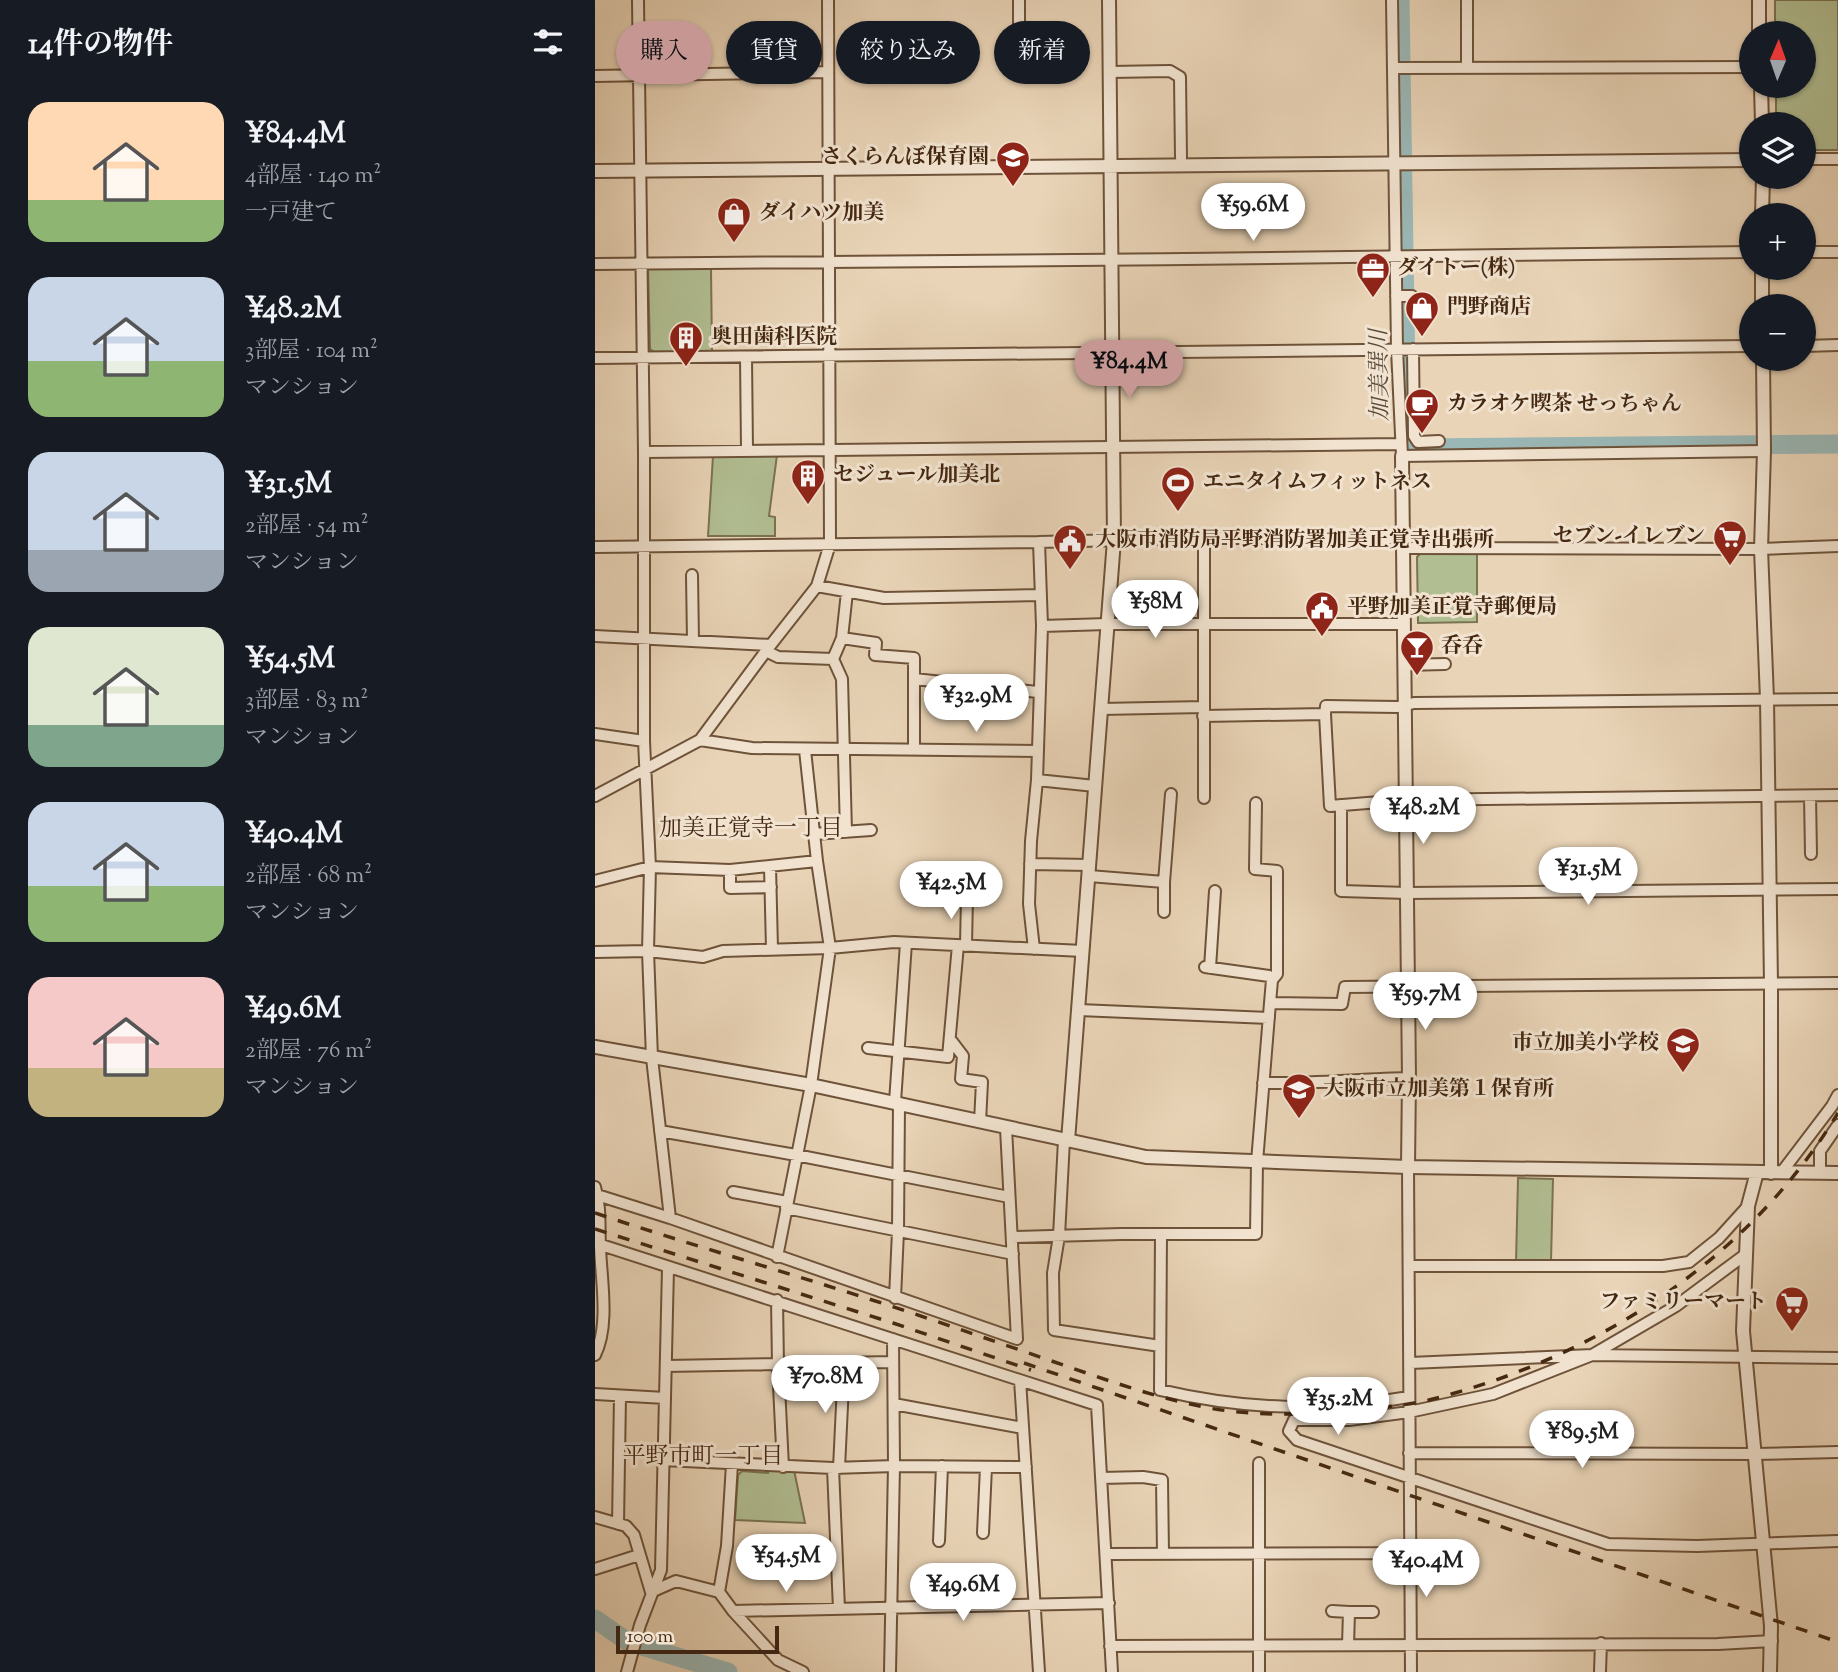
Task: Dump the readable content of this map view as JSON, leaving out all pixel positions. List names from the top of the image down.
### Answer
{
  "districts": ["加美正覚寺一丁目", "平野市町一丁目"],
  "water": ["加美巽川"],
  "places": {
    "school or university": ["さくらんぼ保育園", "市立加美小学校", "大阪市立加美第１保育所"],
    "shop": ["ダイハツ加美", "門野商店"],
    "office": ["ダイトー(株)"],
    "building": ["奥田歯科医院", "セジュール加美北"],
    "cafe": ["カラオケ喫茶 せっちゃん"],
    "sports": ["エニタイムフィットネス"],
    "supermarket": ["セブン-イレブン", "ファミリーマート"],
    "public building": ["大阪市消防局平野消防署加美正覚寺出張所", "平野加美正覚寺郵便局"],
    "bar": ["呑呑"]
  },
  "scale_bar": "100 m",
  "north": "top",
  "page": {
    "heading": "14件の物件",
    "map_buttons": ["+", "−"],
    "chip": [
      "購入",
      "賃貸",
      "絞り込み",
      "新着"
    ],
    "list": [
      {
        "name": "¥84.4M",
        "note": "4部屋 · 140 m² · 一戸建て"
      },
      {
        "name": "¥48.2M",
        "note": "3部屋 · 104 m² · マンション"
      },
      {
        "name": "¥31.5M",
        "note": "2部屋 · 54 m² · マンション"
      },
      {
        "name": "¥54.5M",
        "note": "3部屋 · 83 m² · マンション"
      },
      {
        "name": "¥40.4M",
        "note": "2部屋 · 68 m² · マンション"
      },
      {
        "name": "¥49.6M",
        "note": "2部屋 · 76 m² · マンション"
      }
    ],
    "price": [
      "¥59.6M",
      "¥84.4M",
      "¥58M",
      "¥32.9M",
      "¥48.2M",
      "¥31.5M",
      "¥42.5M",
      "¥59.7M",
      "¥70.8M",
      "¥35.2M",
      "¥89.5M",
      "¥54.5M",
      "¥40.4M",
      "¥49.6M"
    ],
    "scale": "100 m"
  }
}
